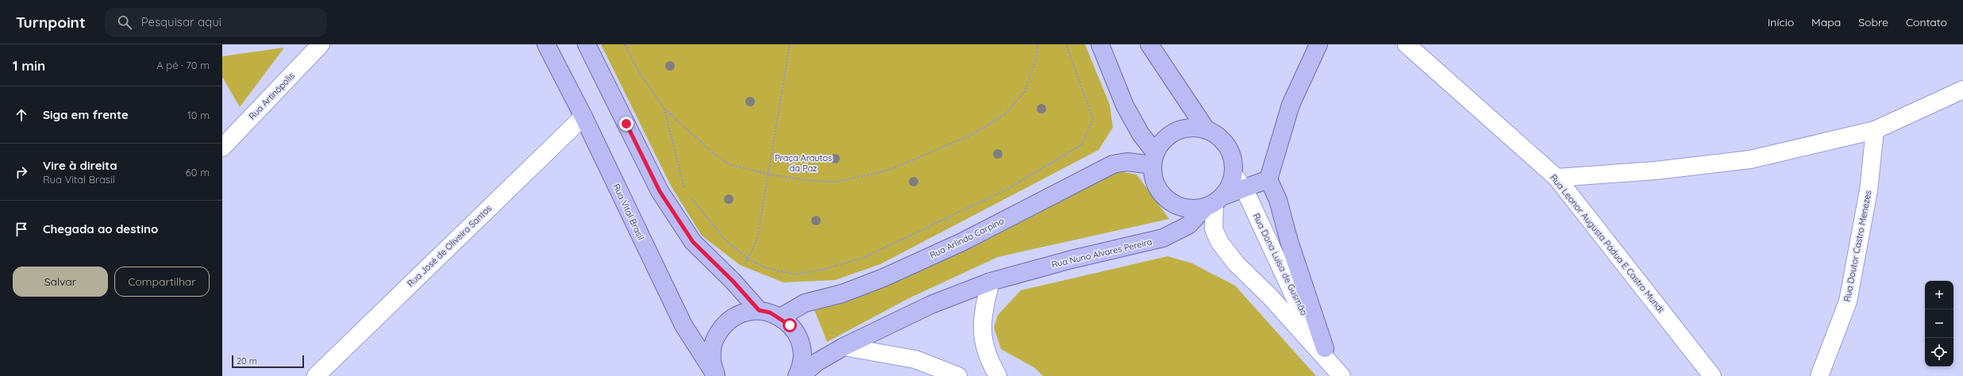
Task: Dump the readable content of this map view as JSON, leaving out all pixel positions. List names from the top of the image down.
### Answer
{
  "streets": {
    "main road": ["Rua Vital Brasil", "Rua Arlindo Carpino", "Rua Nuno Alvares Pereira"],
    "street": [
      "Rua Artinópolis",
      "Rua Leonor Augusta Pádua E Castro Mundt",
      "Rua José de Oliveira Santos",
      "Rua Doutor Castro Menezes",
      "Rua Dona Luísa de Gusmão"
    ]
  },
  "crossings": [
    ["Rua Vital Brasil", "Rua José de Oliveira Santos"],
    ["Rua Arlindo Carpino", "Rua Nuno Alvares Pereira"],
    ["Rua Arlindo Carpino", "Rua Dona Luísa de Gusmão"],
    ["Rua Nuno Alvares Pereira", "Rua Dona Luísa de Gusmão"]
  ],
  "parks": ["Praça Arautos da Paz"],
  "scale_bar": "20 m",
  "page": {
    "header": "Turnpoint",
    "search": "Pesquisar aqui",
    "nav": [
      "Início",
      "Mapa",
      "Sobre",
      "Contato"
    ],
    "heading": ["1 min", "A pé · 70 m"],
    "list": [
      ["Siga em frente", "10 m"],
      ["Vire à direita", "Rua Vital Brasil", "60 m"],
      "Chegada ao destino"
    ],
    "buttons": ["Salvar", "Compartilhar"],
    "map_buttons": ["+", "−"],
    "scale": "20 m"
  }
}
